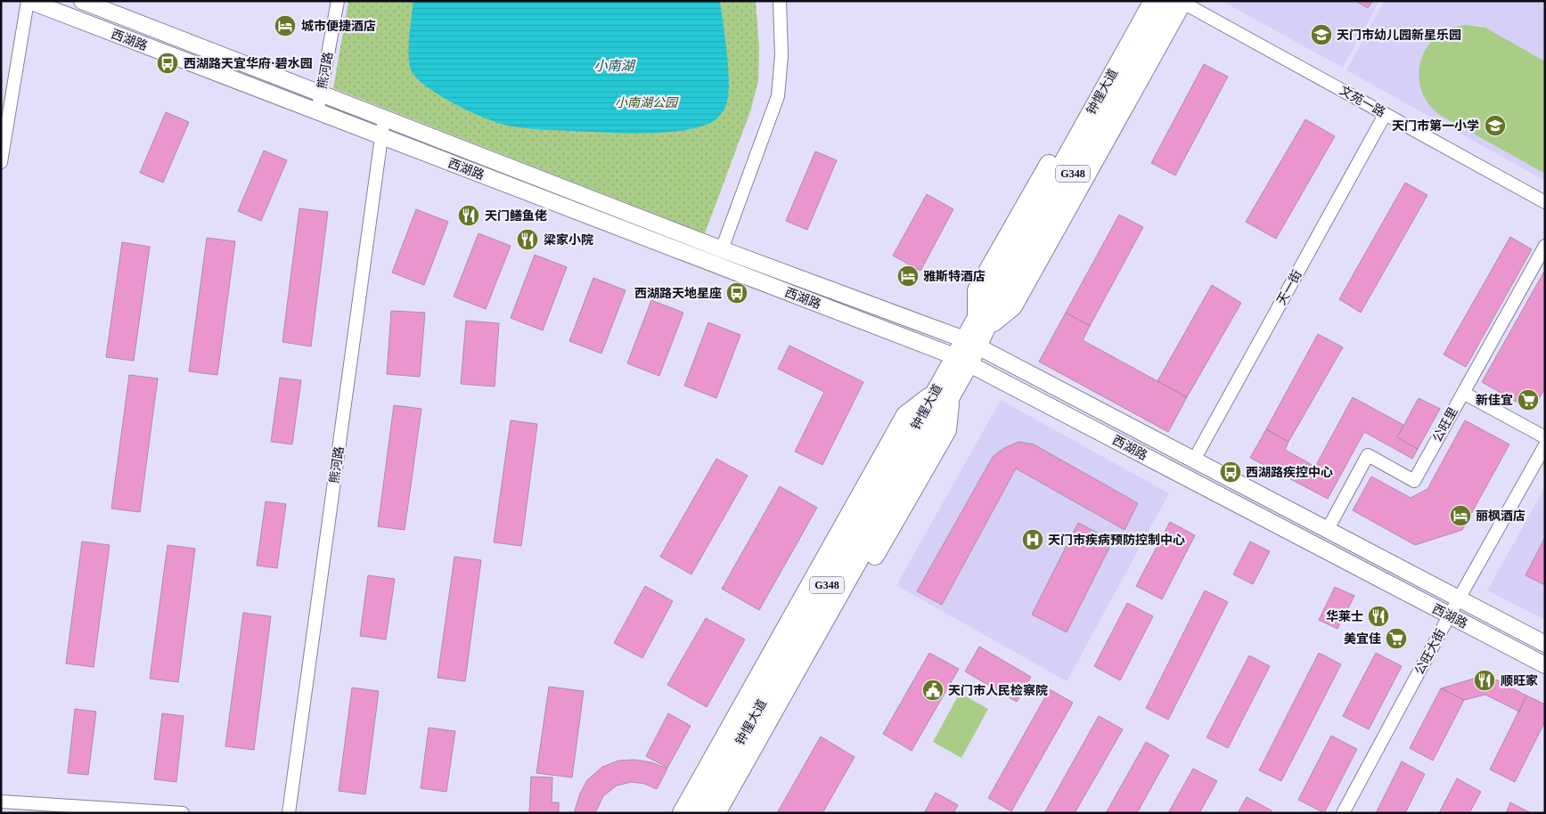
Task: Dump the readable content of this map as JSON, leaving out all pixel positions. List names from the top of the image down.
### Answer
{
  "streets": {
    "highway": ["钟惺大道", "G348"],
    "main road": ["西湖路"],
    "street": [
      "熊河路",
      "文苑一路",
      "天一街",
      "公旺里",
      "公旺大街"
    ]
  },
  "crossings": [
    ["西湖路", "熊河路"],
    ["西湖路", "钟惺大道"],
    ["西湖路", "天一街"],
    ["西湖路", "公旺里"],
    ["西湖路", "公旺大街"],
    ["文苑一路", "天一街"]
  ],
  "water": ["小南湖"],
  "parks": ["小南湖公园"],
  "places": {
    "hotel": ["城市便捷酒店", "雅斯特酒店", "丽枫酒店"],
    "school or university": ["天门市幼儿园新星乐园", "天门市第一小学"],
    "bus stop": ["西湖路天宜华府·碧水园", "西湖路天地星座", "西湖路疾控中心"],
    "restaurant": [
      "天门鳝鱼佬",
      "梁家小院",
      "华莱士",
      "顺旺家"
    ],
    "supermarket": ["新佳宜", "美宜佳"],
    "hospital": ["天门市疾病预防控制中心"],
    "public building": ["天门市人民检察院"]
  }
}
